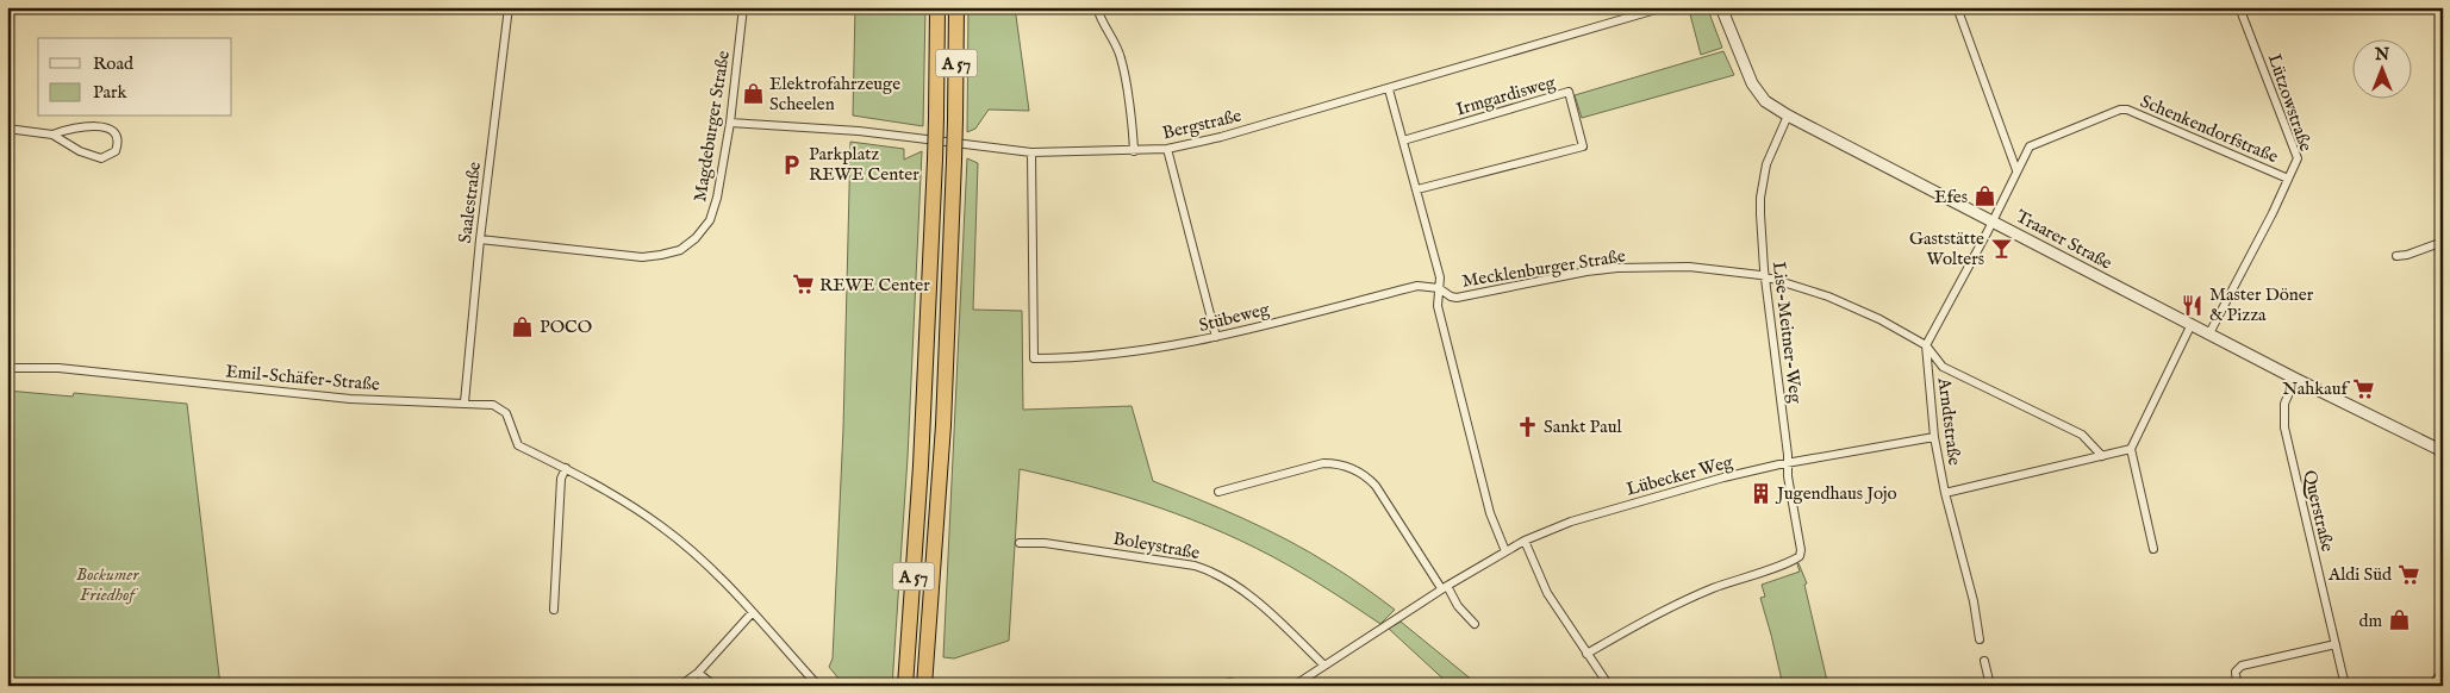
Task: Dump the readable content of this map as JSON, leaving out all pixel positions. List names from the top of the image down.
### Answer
{
  "streets": {
    "highway": ["A 57"],
    "street": [
      "Irmgardisweg",
      "Lützowstraße",
      "Bergstraße",
      "Magdeburger Straße",
      "Schenkendorfstraße",
      "Saalestraße",
      "Traarer Straße",
      "Mecklenburger Straße",
      "Stübeweg",
      "Lise-Meitner-Weg",
      "Emil-Schäfer-Straße",
      "Arndtstraße",
      "Lübecker Weg",
      "Querstraße",
      "Boleystraße"
    ]
  },
  "crossings": [
    ["Lützowstraße", "Schenkendorfstraße"],
    ["Lützowstraße", "Traarer Straße"],
    ["Bergstraße", "Magdeburger Straße"],
    ["Bergstraße", "Stübeweg"],
    ["Magdeburger Straße", "Saalestraße"],
    ["Schenkendorfstraße", "Traarer Straße"],
    ["Saalestraße", "Emil-Schäfer-Straße"],
    ["Traarer Straße", "Lise-Meitner-Weg"],
    ["Traarer Straße", "Querstraße"],
    ["Mecklenburger Straße", "Stübeweg"],
    ["Mecklenburger Straße", "Lise-Meitner-Weg"],
    ["Mecklenburger Straße", "Arndtstraße"],
    ["Lise-Meitner-Weg", "Lübecker Weg"],
    ["Arndtstraße", "Lübecker Weg"],
    ["Lübecker Weg", "Boleystraße"]
  ],
  "parks": ["Bockumer Friedhof"],
  "places": {
    "shop": [
      "Elektrofahrzeuge Scheelen",
      "Efes",
      "POCO",
      "dm"
    ],
    "parking": ["Parkplatz REWE Center"],
    "bar": ["Gaststätte Wolters"],
    "supermarket": ["REWE Center", "Nahkauf", "Aldi Süd"],
    "restaurant": ["Master Döner & Pizza"],
    "church": ["Sankt Paul"],
    "building": ["Jugendhaus Jojo"]
  },
  "legend": ["Road", "Park"],
  "north": "top"
}
